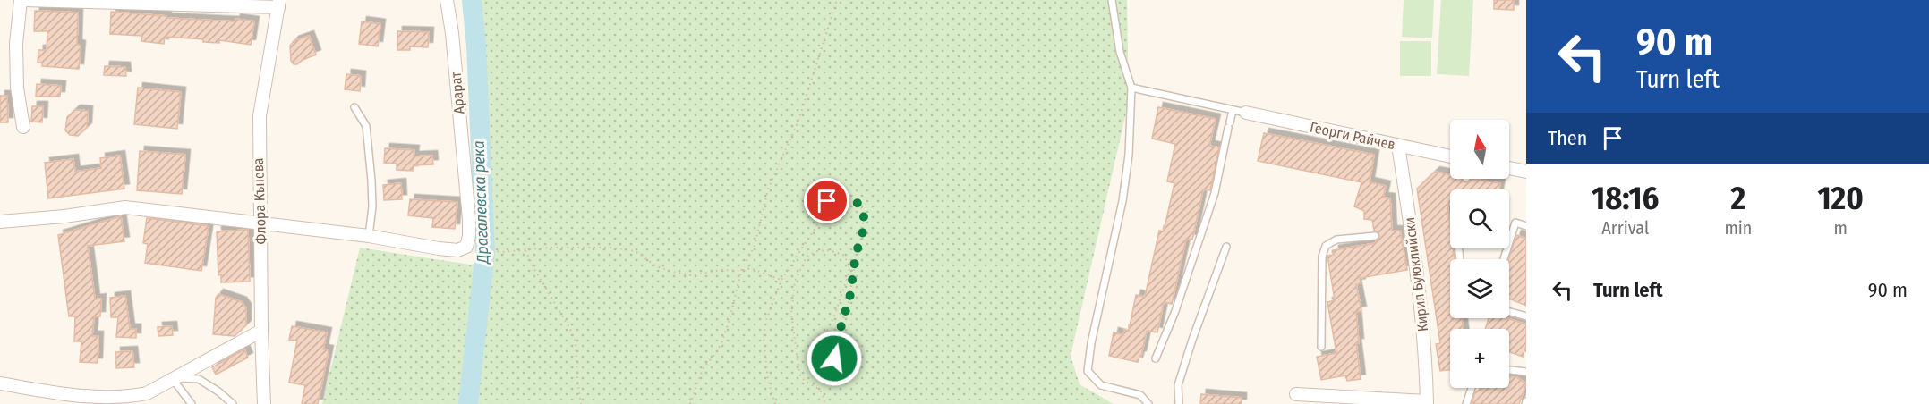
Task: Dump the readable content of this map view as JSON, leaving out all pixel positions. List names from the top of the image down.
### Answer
{
  "streets": {
    "street": [
      "Арарат",
      "Георги Райчев",
      "Флора Кънева",
      "Кирил Буюклийски"
    ]
  },
  "crossings": [
    ["Георги Райчев", "Кирил Буюклийски"]
  ],
  "water": ["Драгалевска река"],
  "north": "top",
  "page": {
    "turn": ["90 m", "Turn left"],
    "then": "Then",
    "map_buttons": "+",
    "eta": [
      "18:16",
      "Arrival",
      "2",
      "min",
      "120",
      "m"
    ],
    "list": [
      {
        "name": "Turn left",
        "value": "90 m"
      }
    ]
  }
}
